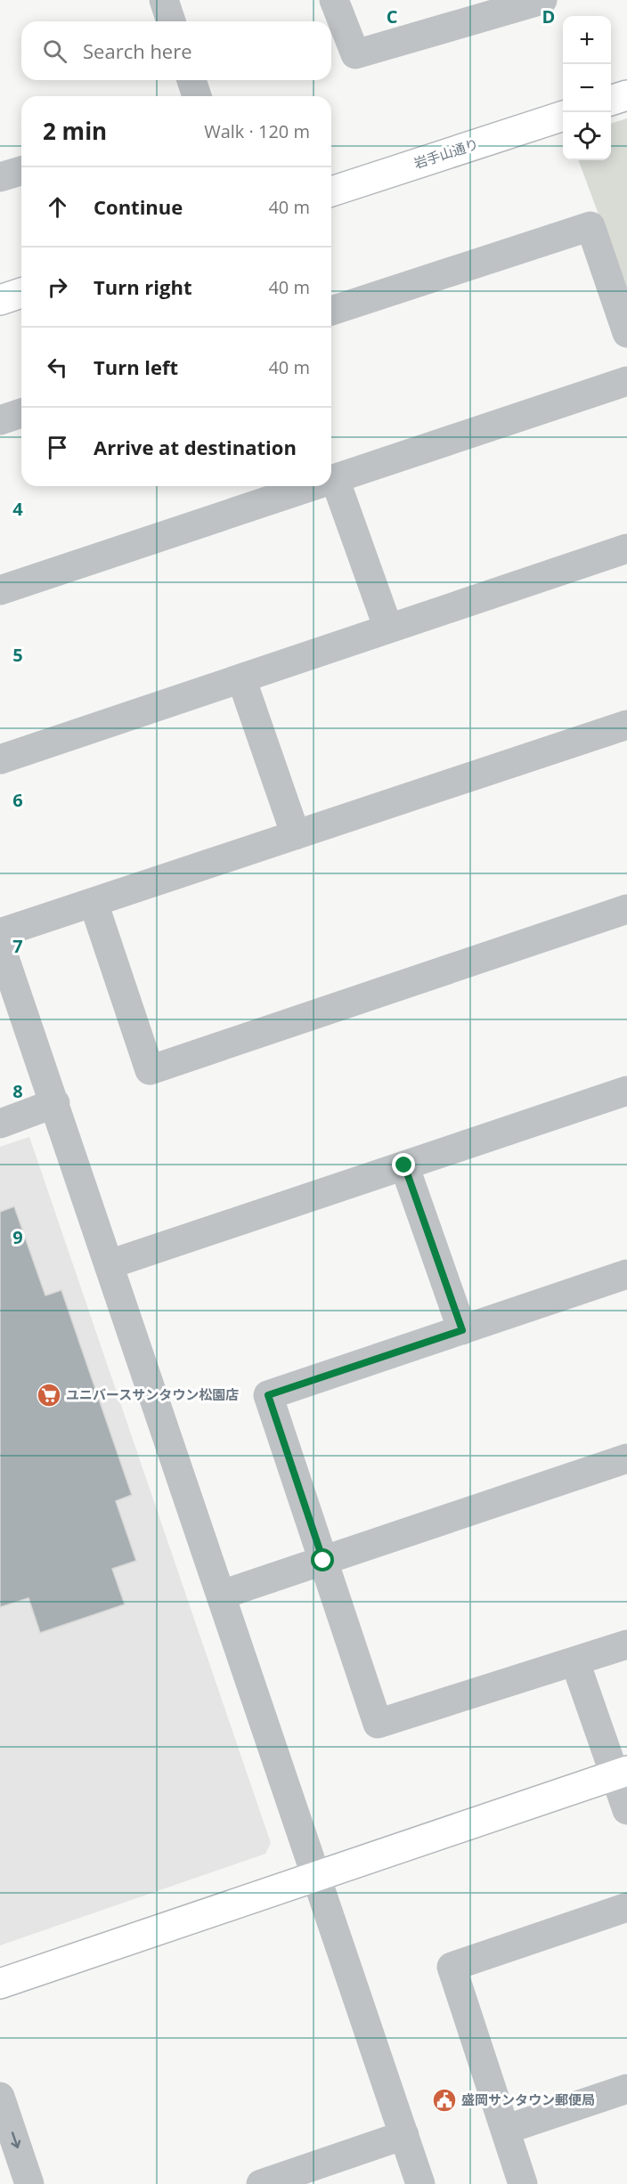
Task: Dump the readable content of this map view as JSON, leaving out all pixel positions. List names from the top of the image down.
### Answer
{
  "streets": {
    "street": ["岩手山通り"]
  },
  "places": {
    "supermarket": ["ユニバースサンタウン松園店"],
    "public building": ["盛岡サンタウン郵便局"]
  },
  "page": {
    "map_buttons": ["+", "−"],
    "search": "Search here",
    "heading": ["2 min", "Walk · 120 m"],
    "list": [
      ["Continue", "40 m"],
      ["Turn right", "40 m"],
      ["Turn left", "40 m"],
      "Arrive at destination"
    ]
  },
  "grid": {
    "columns": ["C", "D"],
    "rows": [
      "4",
      "5",
      "6",
      "7",
      "8",
      "9"
    ]
  }
}
